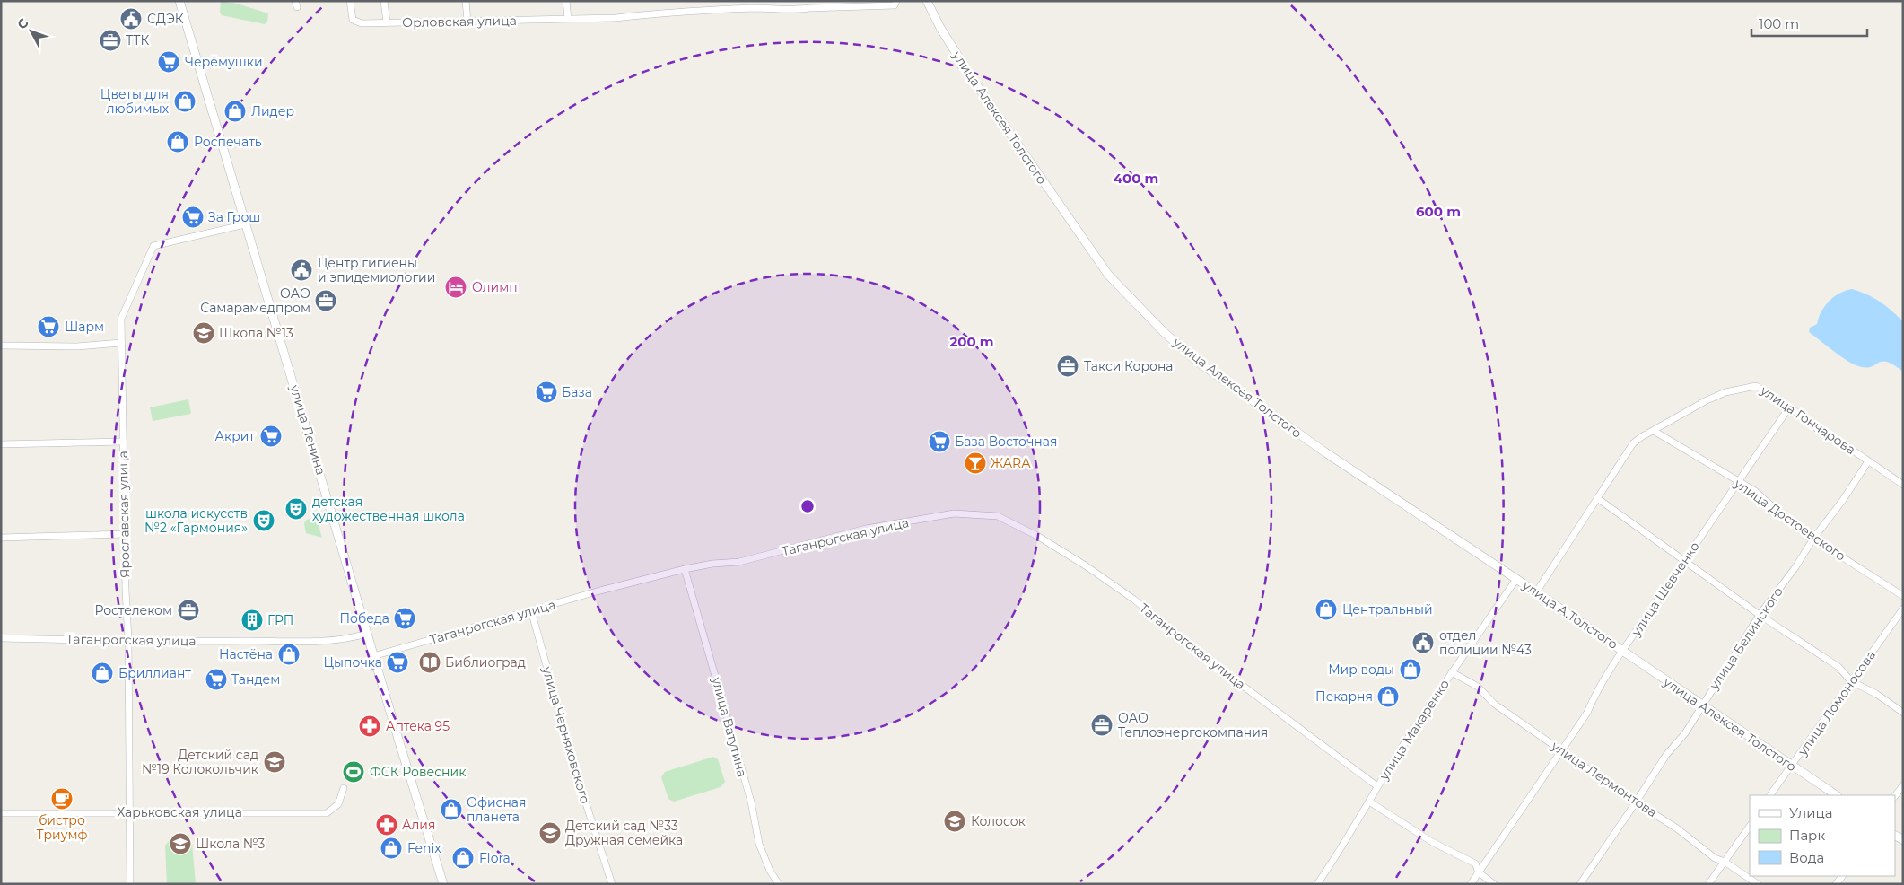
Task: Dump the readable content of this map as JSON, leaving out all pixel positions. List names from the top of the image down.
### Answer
{
  "streets": {
    "street": [
      "Орловская улица",
      "улица Алексея Толстого",
      "улица Гончарова",
      "улица Ленина",
      "Ярославская улица",
      "улица Достоевского",
      "Таганрогская улица",
      "улица Шевченко",
      "улица А.Толстого",
      "улица Белинского",
      "улица Ломоносова",
      "улица Ватутина",
      "улица Макаренко",
      "улица Черняховского",
      "улица Лермонтова",
      "Харьковская улица"
    ]
  },
  "crossings": [
    ["улица Алексея Толстого", "улица Шевченко"],
    ["улица Алексея Толстого", "улица А.Толстого"],
    ["улица Алексея Толстого", "улица Белинского"],
    ["улица Алексея Толстого", "улица Ломоносова"],
    ["улица Алексея Толстого", "улица Макаренко"],
    ["улица Гончарова", "улица Достоевского"],
    ["улица Гончарова", "улица Шевченко"],
    ["улица Гончарова", "улица Белинского"],
    ["улица Ленина", "Ярославская улица"],
    ["улица Ленина", "Таганрогская улица"],
    ["Ярославская улица", "Таганрогская улица"],
    ["Ярославская улица", "Харьковская улица"],
    ["улица Достоевского", "улица Шевченко"],
    ["улица Достоевского", "улица Белинского"],
    ["Таганрогская улица", "улица Ватутина"],
    ["Таганрогская улица", "улица Макаренко"],
    ["Таганрогская улица", "улица Черняховского"],
    ["улица Шевченко", "улица А.Толстого"],
    ["улица Шевченко", "улица Лермонтова"],
    ["улица А.Толстого", "улица Макаренко"],
    ["улица Белинского", "улица Лермонтова"],
    ["улица Макаренко", "улица Лермонтова"]
  ],
  "places": {
    "public building": ["СДЭК", "Центр гигиены и эпидемиологии", "отдел полиции №43"],
    "office": [
      "ТТК",
      "ОАО Самарамедпром",
      "Такси Корона",
      "Ростелеком",
      "ОАО Теплоэнергокомпания"
    ],
    "supermarket": [
      "Черёмушки",
      "За Грош",
      "Шарм",
      "База",
      "Акрит",
      "База Восточная",
      "Победа",
      "Цыпочка",
      "Тандем"
    ],
    "shop": [
      "Цветы для любимых",
      "Лидер",
      "Роспечать",
      "Центральный",
      "Настёна",
      "Мир воды",
      "Бриллиант",
      "Пекарня",
      "Офисная планета",
      "Fenix",
      "Flora"
    ],
    "hotel": ["Олимп"],
    "school or university": [
      "Школа №13",
      "Детский сад №19 Колокольчик",
      "Колосок",
      "Детский сад №33 Дружная семейка",
      "Школа №3"
    ],
    "bar": ["ЖАRА"],
    "theatre": ["детская художественная школа", "школа искусств №2 «Гармония»"],
    "building": ["ГРП"],
    "library": ["Библиоград"],
    "pharmacy": ["Аптека 95", "Алия"],
    "sports": ["ФСК Ровесник"],
    "cafe": ["бистро Триумф"]
  },
  "legend": ["Улица", "Парк", "Вода"],
  "scale_bar": "100 m",
  "north": "top left",
  "rings": ["400 m", "600 m", "200 m"]
}
